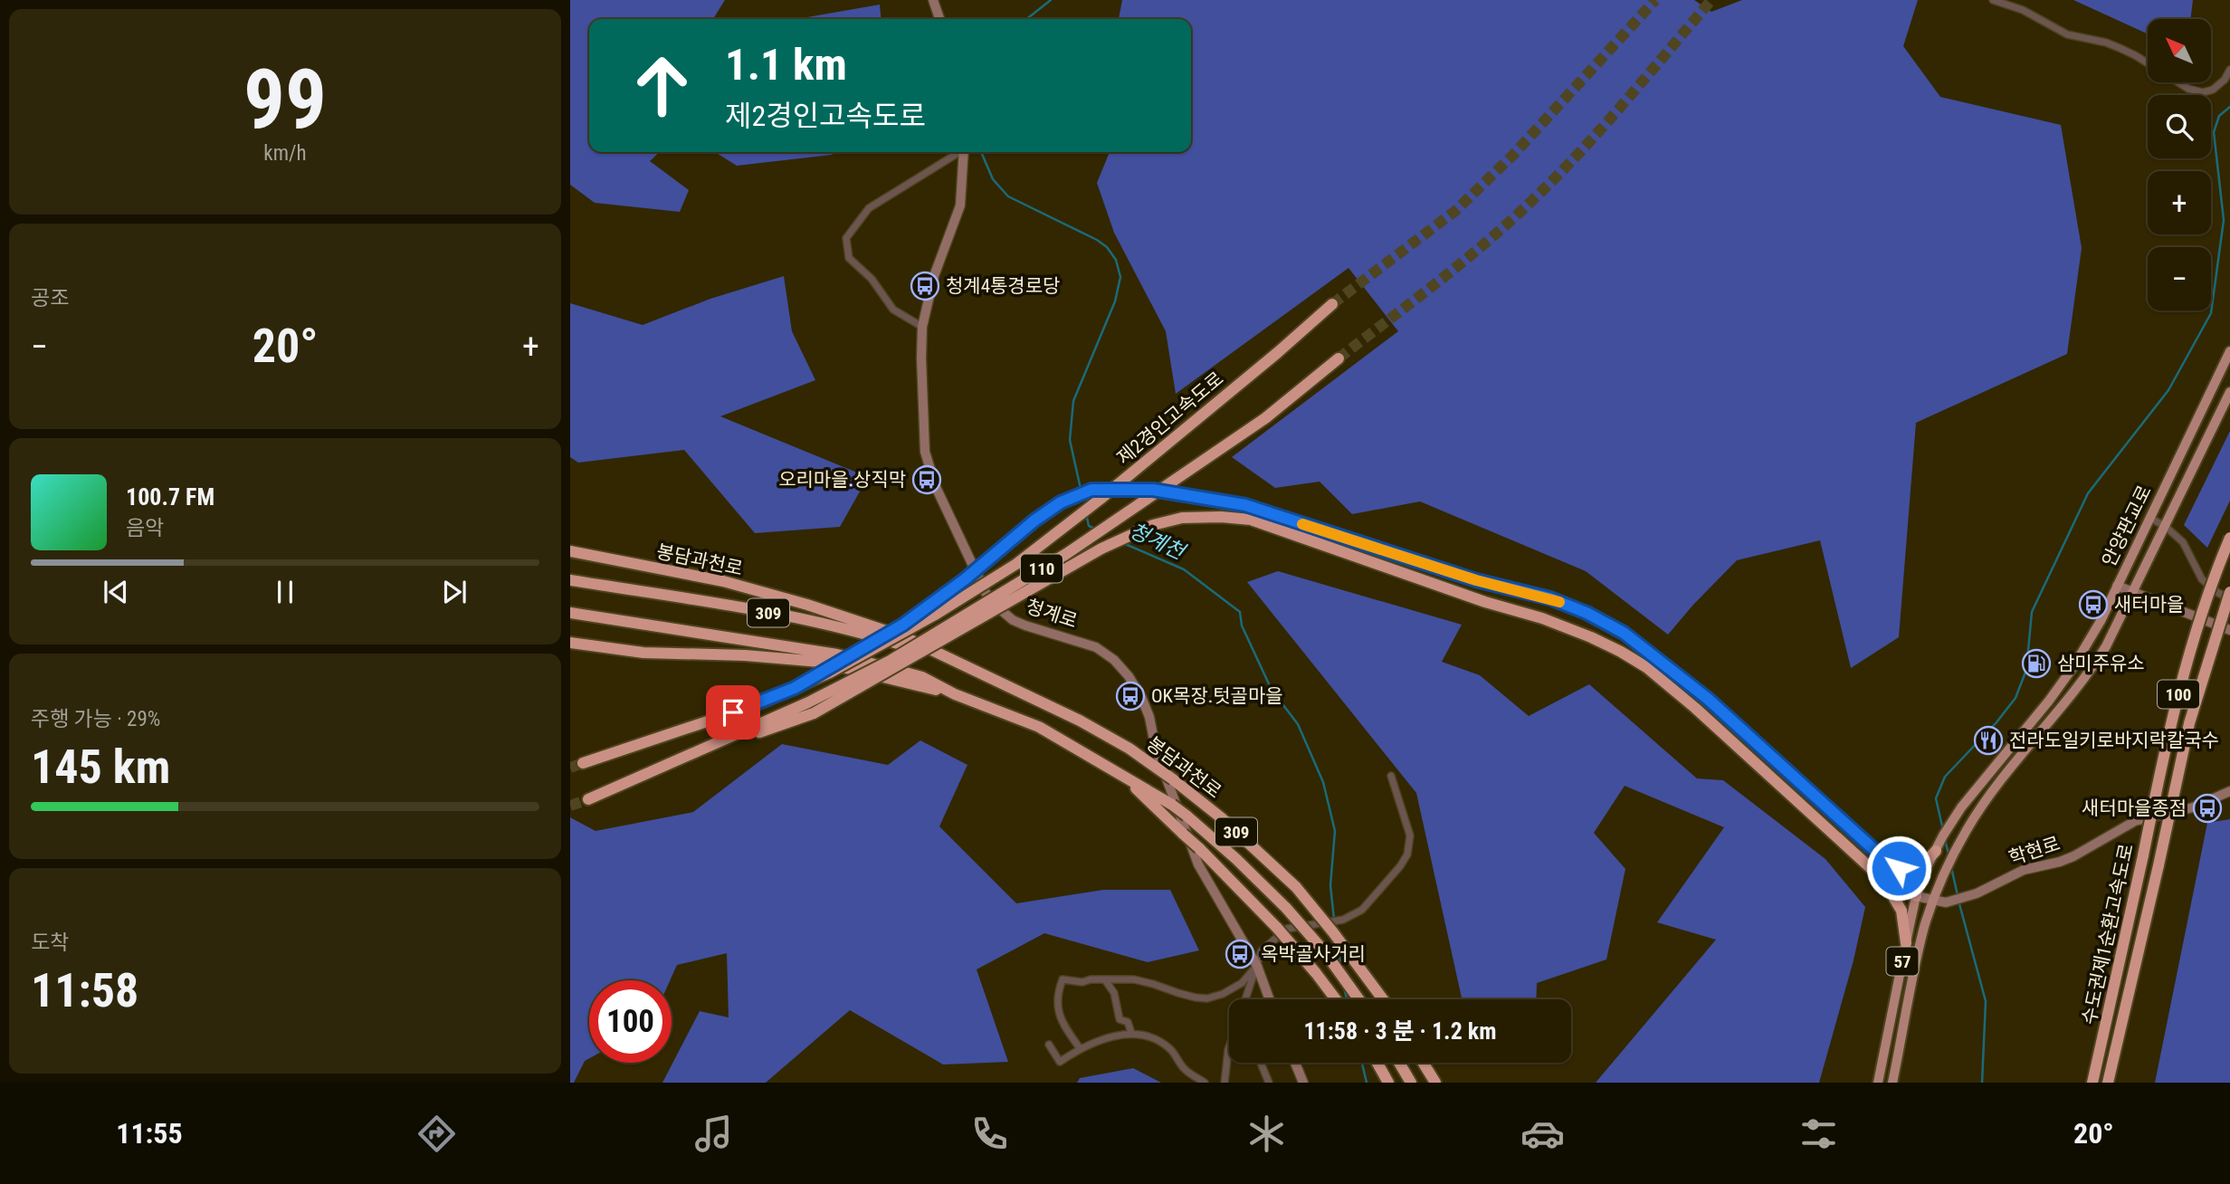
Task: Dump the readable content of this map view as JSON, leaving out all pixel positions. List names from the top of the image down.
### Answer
{
  "streets": {
    "highway": [
      "제2경인고속도로",
      "봉담과천로",
      "110",
      "309",
      "100",
      "수도권제1순환고속도로"
    ],
    "main road": ["안양판교로", "57"],
    "street": ["청계로", "학현로"]
  },
  "crossings": [
    ["안양판교로", "학현로"]
  ],
  "water": ["청계천"],
  "places": {
    "bus stop": [
      "청계4통경로당",
      "오리마을.상직막",
      "새터마을",
      "OK목장.텃골마을",
      "새터마을종점",
      "옥박골사거리"
    ],
    "fuel station": ["삼미주유소"],
    "restaurant": ["전라도일키로바지락칼국수"]
  },
  "north": "top left",
  "page": {
    "tile": [
      ["99", "km/h"],
      "공조",
      ["주행 가능 · 29%", "145 km"],
      ["도착", "11:58"]
    ],
    "map_buttons": ["+", "−"],
    "turn": ["1.1 km", "제2경인고속도로"],
    "heat": ["−", "20°", "+"],
    "song": ["100.7 FM", "음악"],
    "limit": "100",
    "trip": "11:58 · 3 분 · 1.2 km",
    "tabs": ["11:55", "20°"]
  }
}
